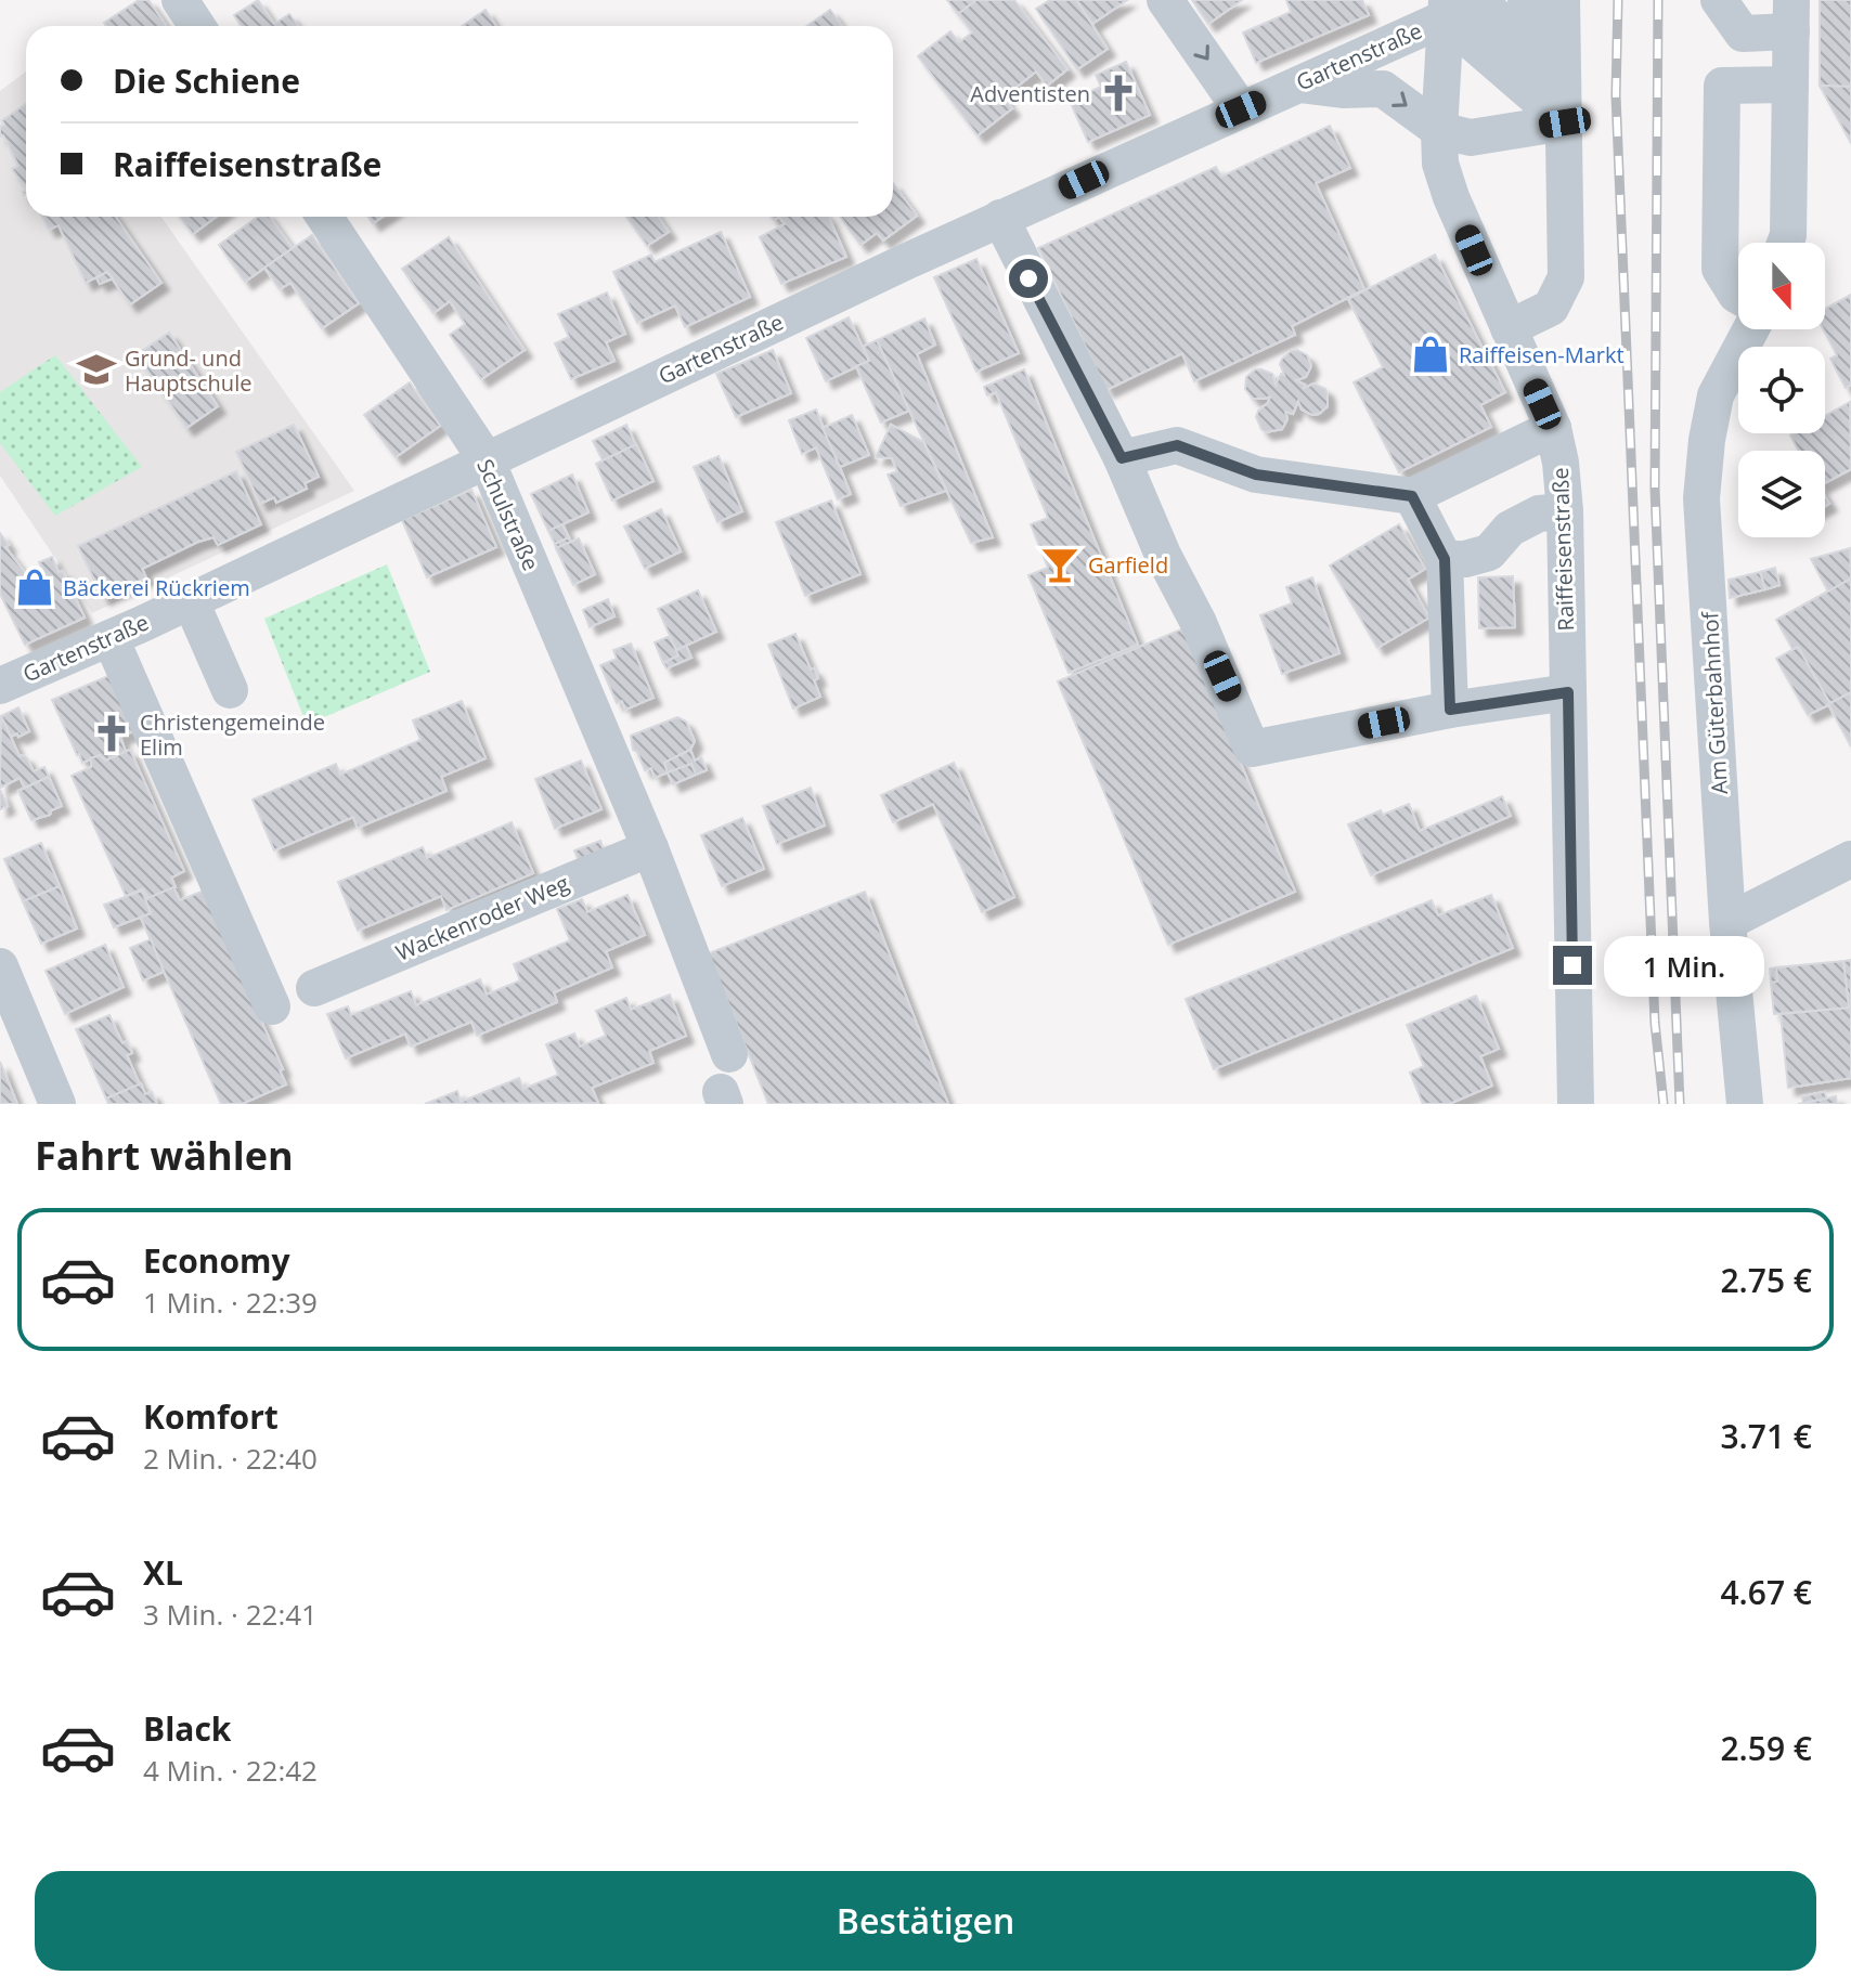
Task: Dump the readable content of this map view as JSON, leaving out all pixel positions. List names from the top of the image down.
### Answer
{
  "streets": {
    "street": [
      "Gartenstraße",
      "Schulstraße",
      "Raiffeisenstraße",
      "Am Güterbahnhof",
      "Wackenroder Weg"
    ]
  },
  "crossings": [
    ["Gartenstraße", "Schulstraße"],
    ["Gartenstraße", "Raiffeisenstraße"],
    ["Schulstraße", "Wackenroder Weg"]
  ],
  "places": {
    "church": ["Adventisten", "Christengemeinde Elim"],
    "shop": ["Raiffeisen-Markt", "Bäckerei Rückriem"],
    "school or university": ["Grund- und Hauptschule"],
    "bar": ["Garfield"]
  },
  "north": "bottom",
  "page": {
    "banner": ["Die Schiene", "Raiffeisenstraße"],
    "bubble": "1 Min.",
    "heading": "Fahrt wählen",
    "list": [
      {
        "name": "Economy",
        "note": "1 Min. · 22:39",
        "value": "2.75 €"
      },
      {
        "name": "Komfort",
        "note": "2 Min. · 22:40",
        "value": "3.71 €"
      },
      {
        "name": "XL",
        "note": "3 Min. · 22:41",
        "value": "4.67 €"
      },
      {
        "name": "Black",
        "note": "4 Min. · 22:42",
        "value": "2.59 €"
      }
    ],
    "buttons": "Bestätigen"
  }
}
